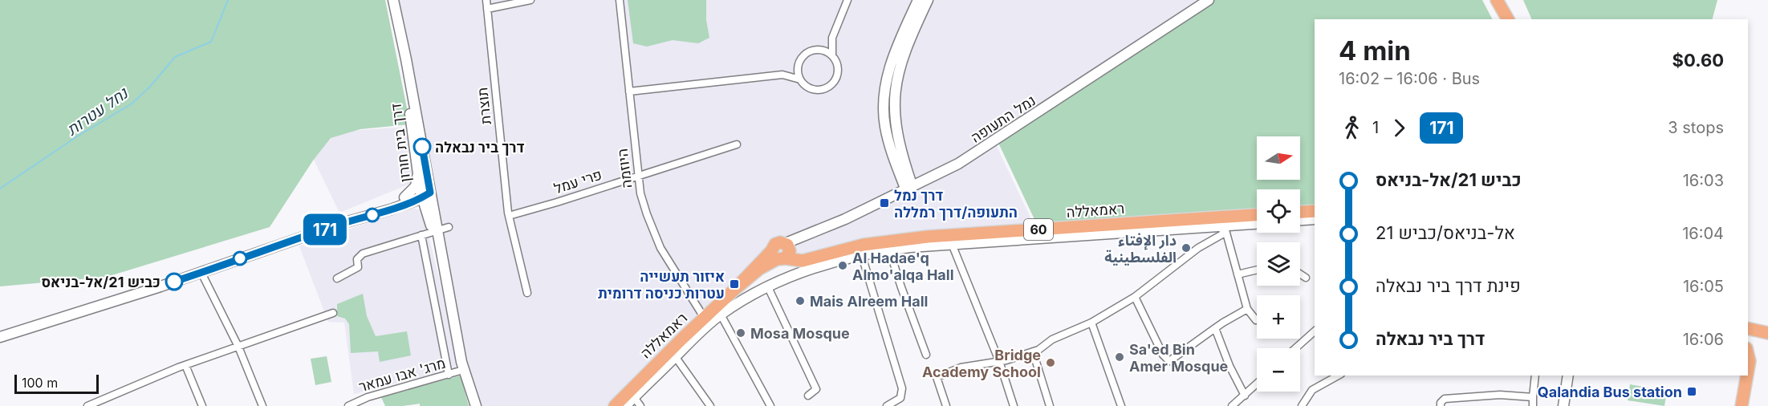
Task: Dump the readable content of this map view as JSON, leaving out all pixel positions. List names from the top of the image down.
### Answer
{
  "streets": {
    "highway": ["ראמאללה", "60"],
    "street": [
      "תוצרת",
      "נמל התעופה",
      "דרך בית חורון",
      "היוזמה",
      "פרי עמל",
      "מרג' אבו עמאר"
    ]
  },
  "crossings": [
    ["תוצרת", "פרי עמל"],
    ["נמל התעופה", "ראמאללה"],
    ["דרך בית חורון", "מרג' אבו עמאר"],
    ["היוזמה", "פרי עמל"],
    ["היוזמה", "ראמאללה"],
    ["ראמאללה", "60"]
  ],
  "water": ["נחל עטרות"],
  "places": {
    "other": [
      "דרך ביר נבאלה",
      "دار الإفتاء الفلسطينية",
      "Al Hadae'q Almo'alqa Hall",
      "כביש 21/אל-בניאס",
      "Mais Alreem Hall",
      "Mosa Mosque",
      "Sa'ed Bin Amer Mosque",
      "Bridge Academy School"
    ],
    "transit": ["דרך נמל התעופה/דרך רמללה", "איזור תעשייה עטרות כניסה דרומית", "Qalandia Bus station"]
  },
  "lines": ["bus line 171"],
  "scale_bar": "100 m",
  "north": "right",
  "page": {
    "on_map": "171",
    "heading": ["4 min", "16:02 – 16:06 · Bus", "$0.60"],
    "legs": ["1", "171", "3 stops"],
    "map_buttons": ["+", "−"],
    "list": [
      {
        "name": "כביש 21/אל-בניאס",
        "value": "16:03"
      },
      {
        "name": "אל-בניאס/כביש 21",
        "value": "16:04"
      },
      {
        "name": "פינת דרך ביר נבאלה",
        "value": "16:05"
      },
      {
        "name": "דרך ביר נבאלה",
        "value": "16:06"
      }
    ],
    "scale": "100 m"
  }
}
